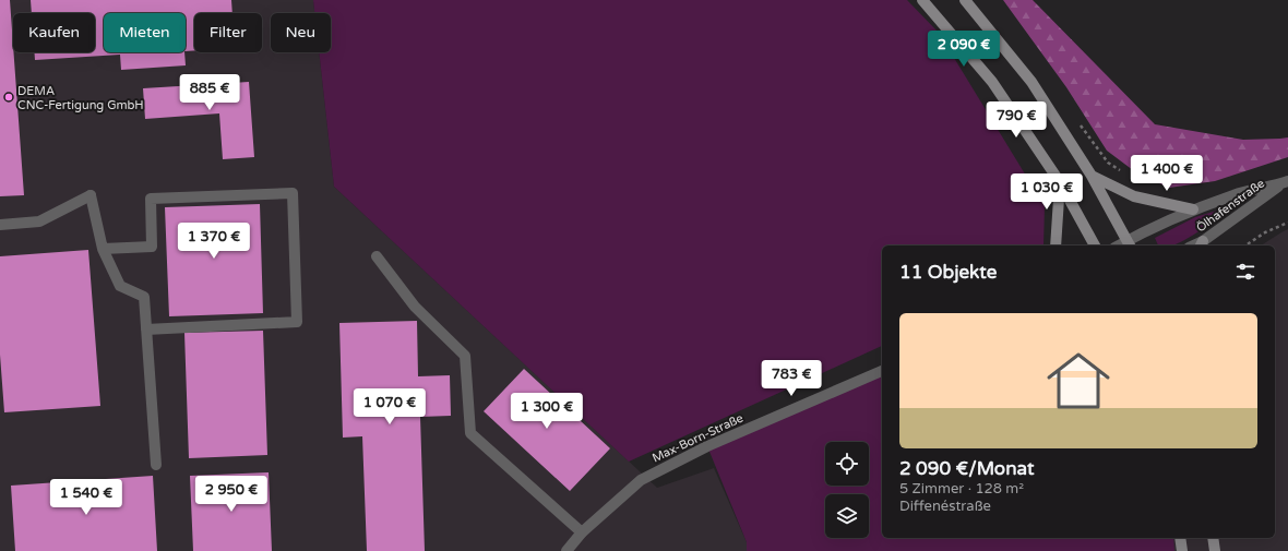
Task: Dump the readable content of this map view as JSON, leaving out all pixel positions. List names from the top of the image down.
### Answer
{
  "streets": {
    "street": ["Ölhafenstraße", "Max-Born-Straße"]
  },
  "places": ["DEMA CNC-Fertigung GmbH"],
  "page": {
    "chip": [
      "Kaufen",
      "Mieten",
      "Filter",
      "Neu"
    ],
    "price": [
      "2 090 €",
      "885 €",
      "790 €",
      "1 400 €",
      "1 030 €",
      "1 370 €",
      "783 €",
      "1 070 €",
      "1 300 €",
      "2 950 €",
      "1 540 €"
    ],
    "heading": "11 Objekte",
    "list": [
      {
        "name": "2 090 €/Monat",
        "note": "5 Zimmer · 128 m² · Diffenéstraße"
      }
    ]
  }
}
